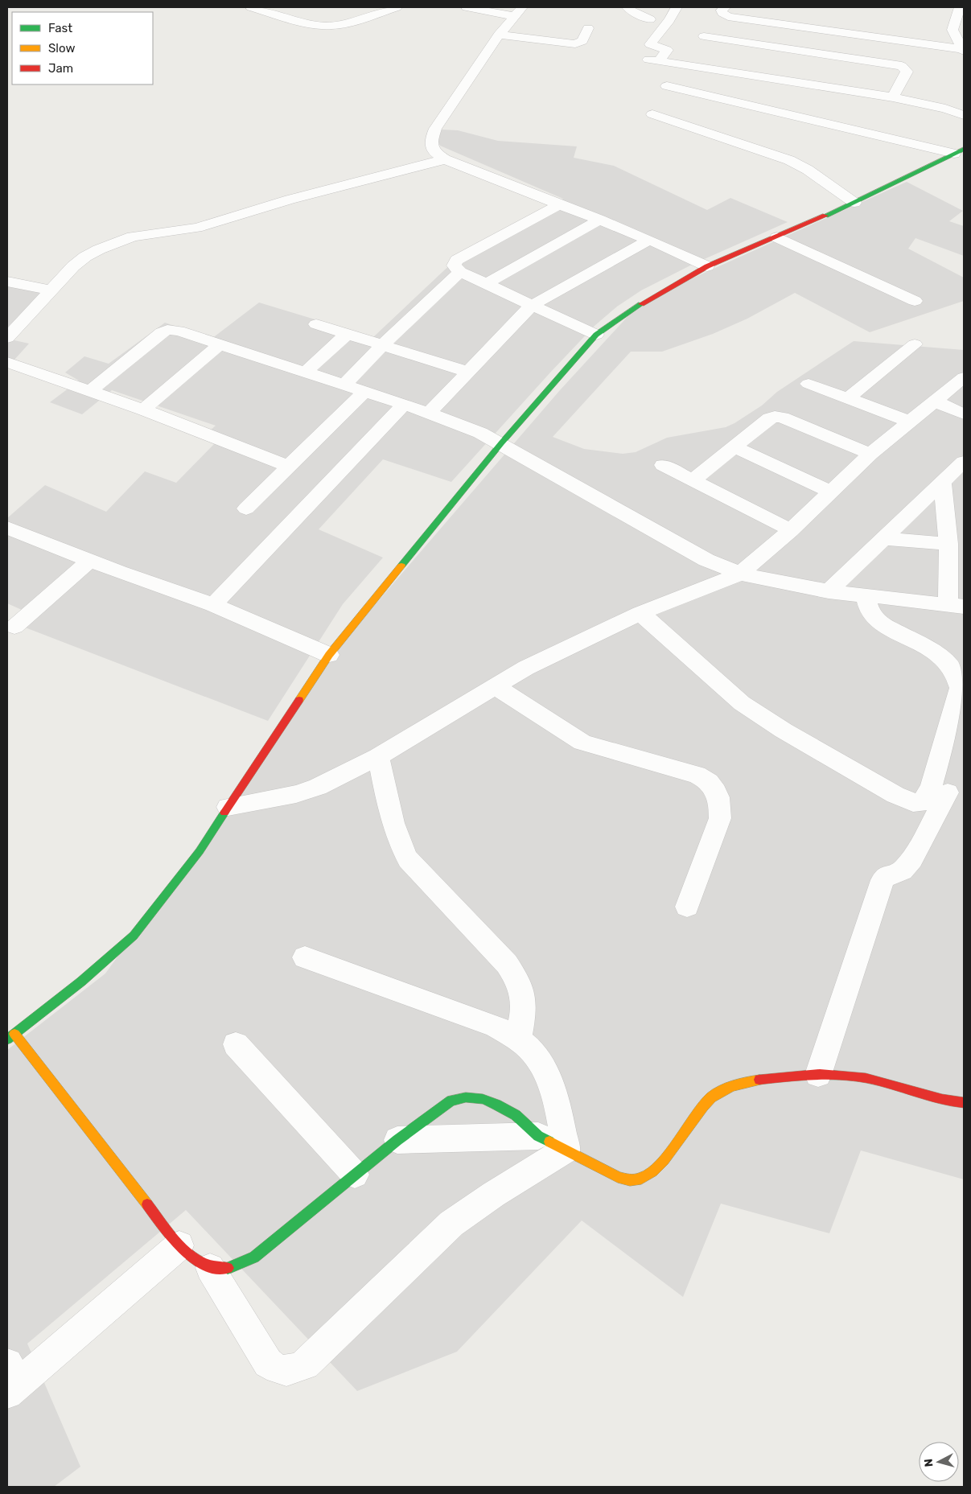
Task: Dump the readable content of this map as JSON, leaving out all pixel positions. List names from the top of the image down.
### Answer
{
  "legend": ["Fast", "Slow", "Jam"],
  "north": "left"
}
